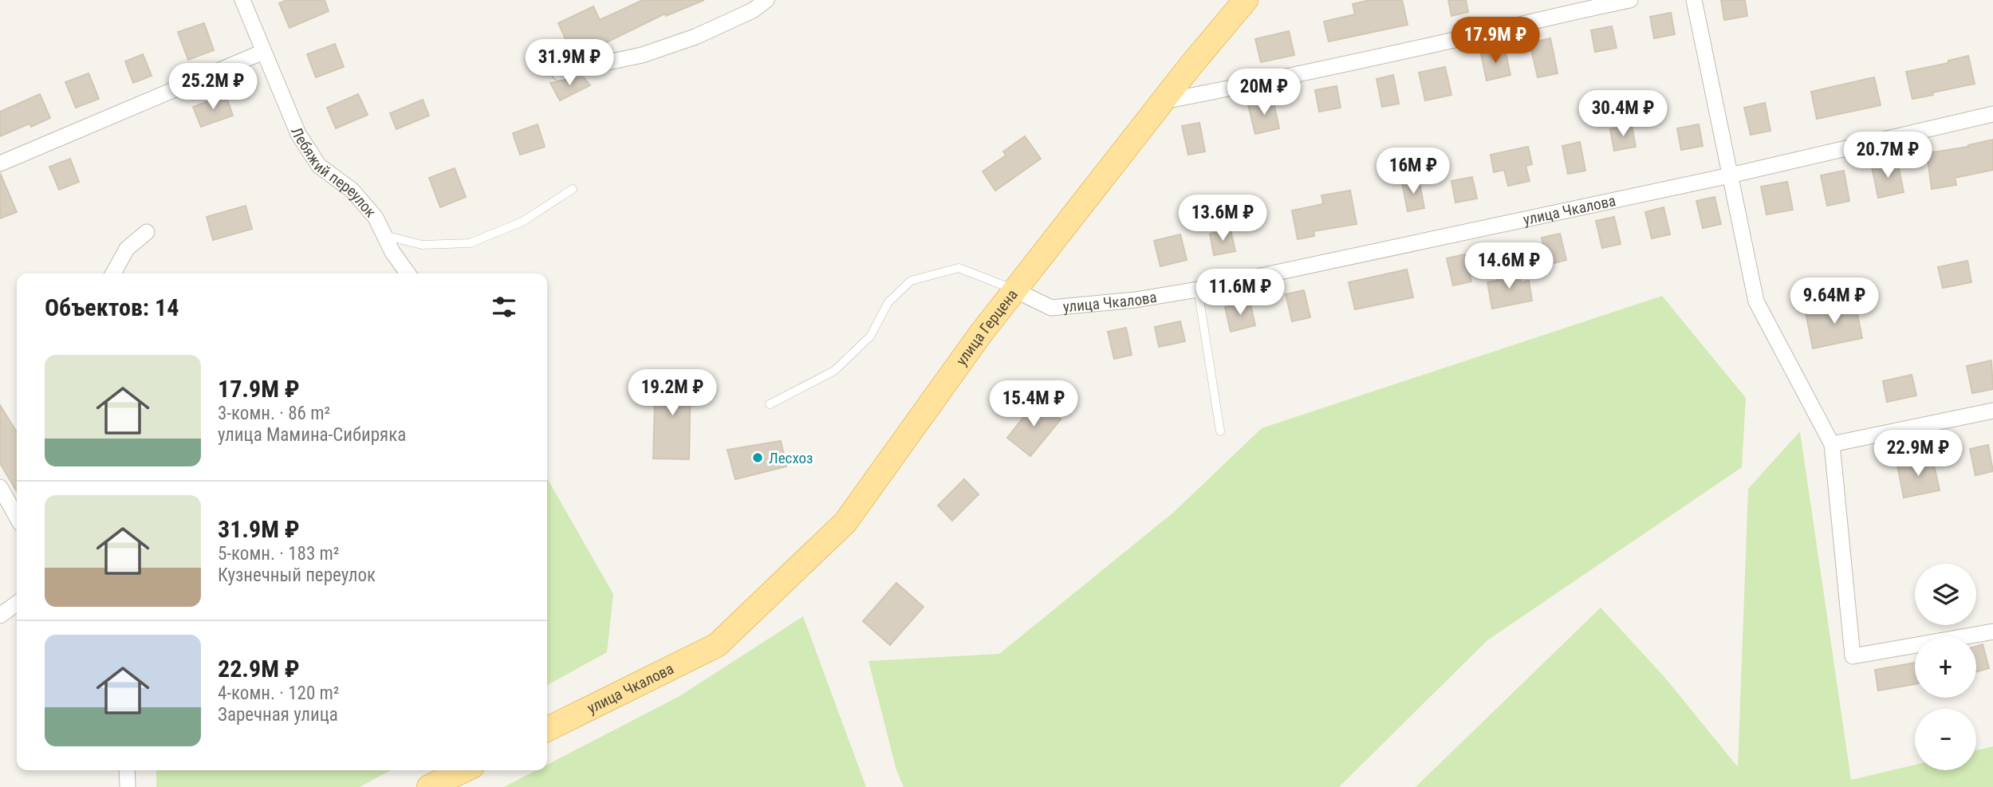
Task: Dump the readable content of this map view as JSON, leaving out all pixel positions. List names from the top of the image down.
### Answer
{
  "streets": {
    "main road": ["улица Чкалова", "улица Герцена"],
    "street": ["Лебяжий переулок"]
  },
  "crossings": [
    ["улица Чкалова", "улица Герцена"]
  ],
  "places": ["Лесхоз"],
  "page": {
    "price": [
      "17.9M ₽",
      "31.9M ₽",
      "25.2M ₽",
      "20M ₽",
      "30.4M ₽",
      "20.7M ₽",
      "16M ₽",
      "13.6M ₽",
      "14.6M ₽",
      "11.6M ₽",
      "9.64M ₽",
      "19.2M ₽",
      "15.4M ₽",
      "22.9M ₽"
    ],
    "heading": "Объектов: 14",
    "list": [
      {
        "name": "17.9M ₽",
        "note": "3-комн. · 86 m² · улица Мамина-Сибиряка"
      },
      {
        "name": "31.9M ₽",
        "note": "5-комн. · 183 m² · Кузнечный переулок"
      },
      {
        "name": "22.9M ₽",
        "note": "4-комн. · 120 m² · Заречная улица"
      }
    ],
    "map_buttons": ["+", "−"]
  }
}
